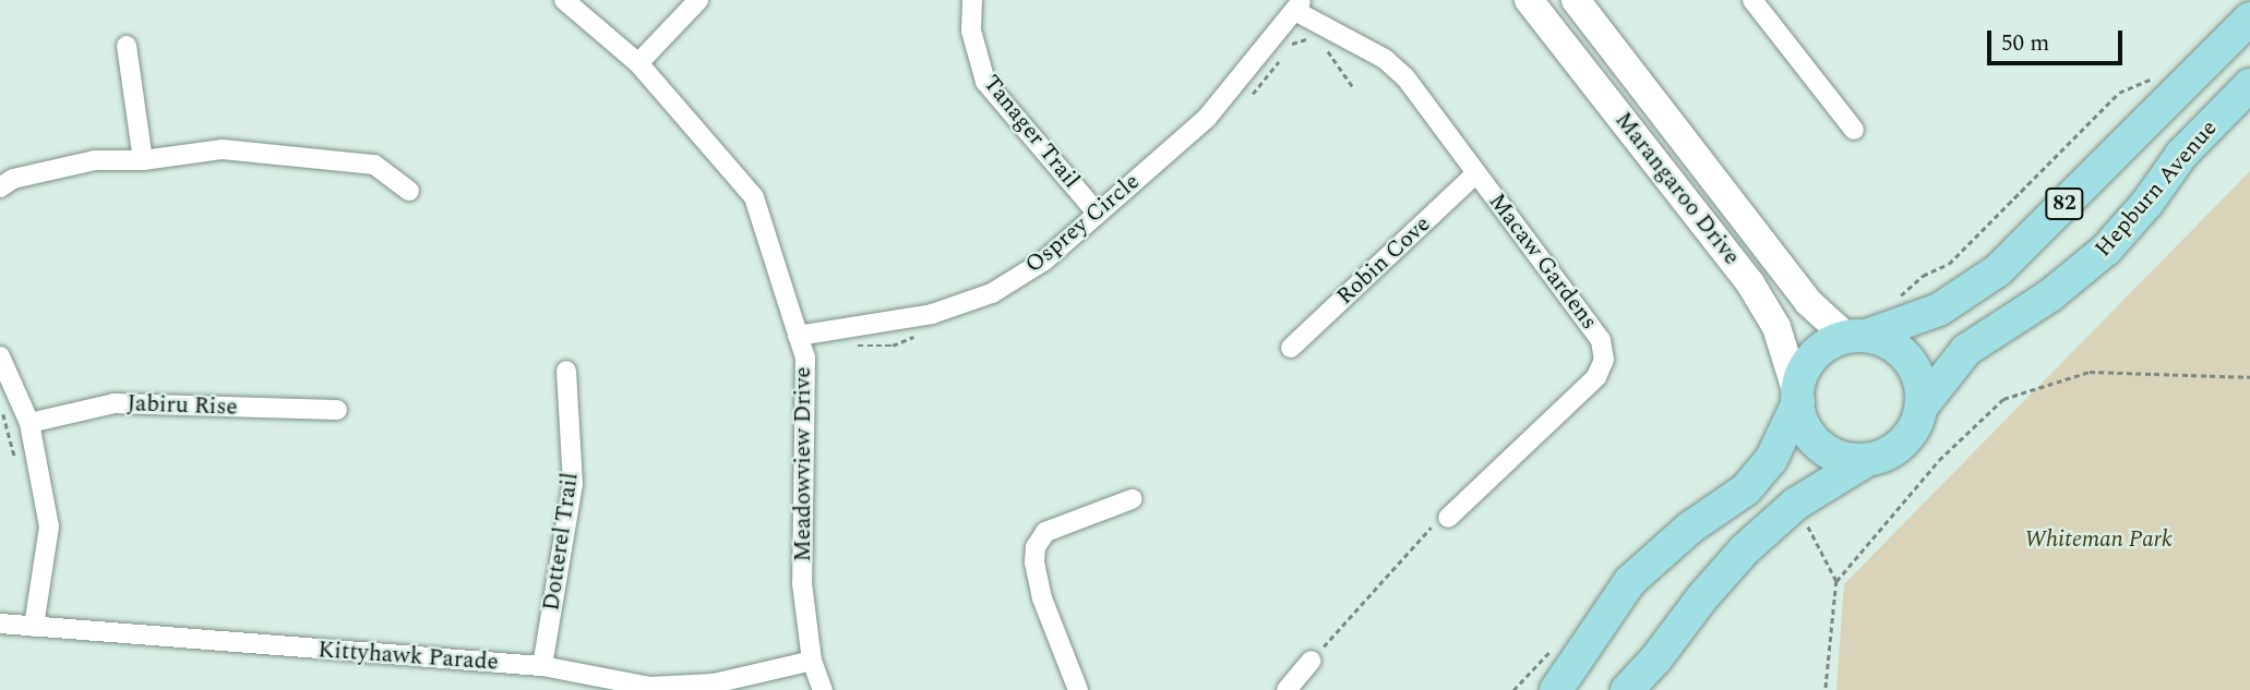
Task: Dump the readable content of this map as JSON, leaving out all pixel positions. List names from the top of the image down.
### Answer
{
  "streets": {
    "main road": ["Marangaroo Drive", "Hepburn Avenue", "82"],
    "street": [
      "Tanager Trail",
      "Osprey Circle",
      "Robin Cove",
      "Macaw Gardens",
      "Jabiru Rise",
      "Meadowview Drive",
      "Dotterel Trail",
      "Kittyhawk Parade"
    ]
  },
  "crossings": [
    ["Tanager Trail", "Osprey Circle"],
    ["Marangaroo Drive", "Hepburn Avenue"],
    ["Marangaroo Drive", "82"],
    ["Hepburn Avenue", "82"],
    ["Osprey Circle", "Macaw Gardens"],
    ["Osprey Circle", "Meadowview Drive"],
    ["Robin Cove", "Macaw Gardens"],
    ["Meadowview Drive", "Kittyhawk Parade"],
    ["Dotterel Trail", "Kittyhawk Parade"]
  ],
  "parks": ["Whiteman Park"],
  "scale_bar": "50 m"
}
